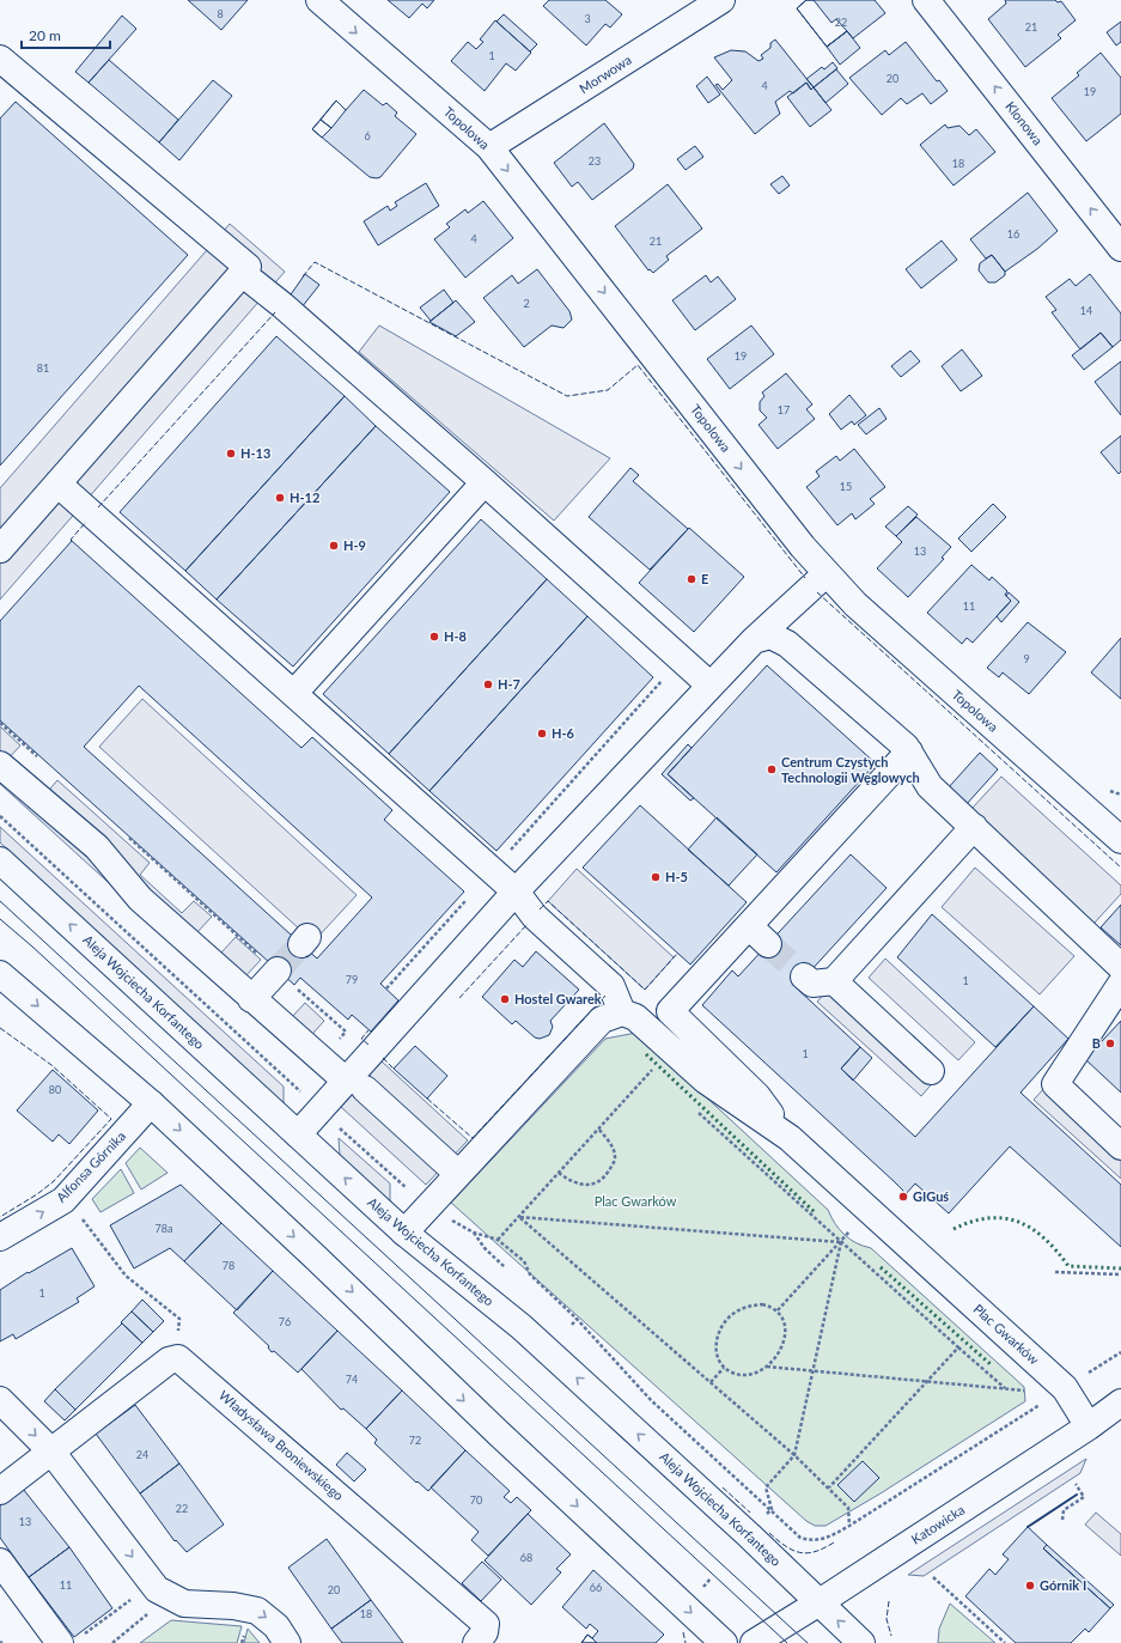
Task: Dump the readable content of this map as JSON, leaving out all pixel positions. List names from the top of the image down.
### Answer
{
  "streets": {
    "street": [
      "Morwowa",
      "Klonowa",
      "Topolowa",
      "Aleja Wojciecha Korfantego",
      "Alfonsa Górnika",
      "Plac Gwarków",
      "Władysława Broniewskiego",
      "Katowicka"
    ]
  },
  "crossings": [
    ["Morwowa", "Topolowa"],
    ["Aleja Wojciecha Korfantego", "Katowicka"],
    ["Plac Gwarków", "Katowicka"]
  ],
  "one_way": ["Klonowa"],
  "parks": ["Plac Gwarków"],
  "places": [
    "H-13",
    "H-12",
    "H-9",
    "E",
    "H-8",
    "H-7",
    "H-6",
    "Centrum Czystych Technologii Węglowych",
    "H-5",
    "Hostel Gwarek",
    "B",
    "GIGuś",
    "Górnik I"
  ],
  "house_numbers": [
    "8",
    "3",
    "22",
    "21",
    "1",
    "20",
    "4",
    "19",
    "6",
    "23",
    "18",
    "16",
    "4",
    "21",
    "2",
    "14",
    "19",
    "81",
    "17",
    "15",
    "13",
    "11",
    "9",
    "79",
    "1",
    "1",
    "80",
    "78a",
    "78",
    "1",
    "76",
    "74",
    "72",
    "24",
    "70",
    "22",
    "13",
    "68",
    "11",
    "66",
    "20",
    "18"
  ],
  "scale_bar": "20 m"
}
